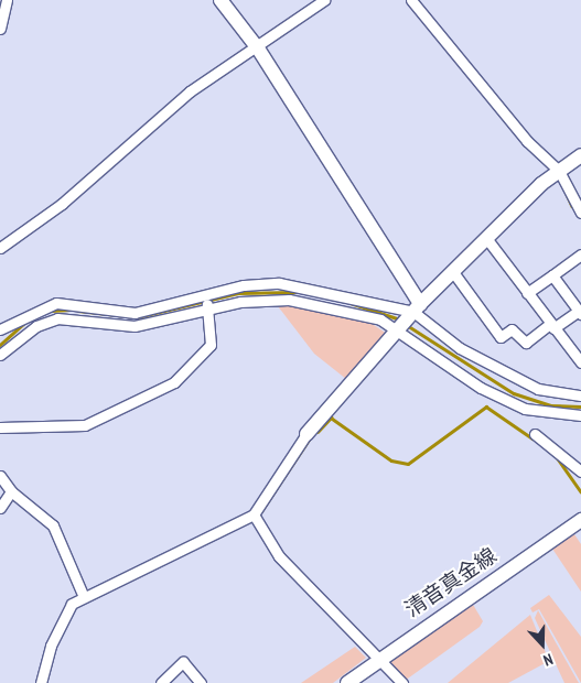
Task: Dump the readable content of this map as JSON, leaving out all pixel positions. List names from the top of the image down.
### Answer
{
  "streets": {
    "street": ["清音真金線"]
  },
  "north": "bottom"
}
